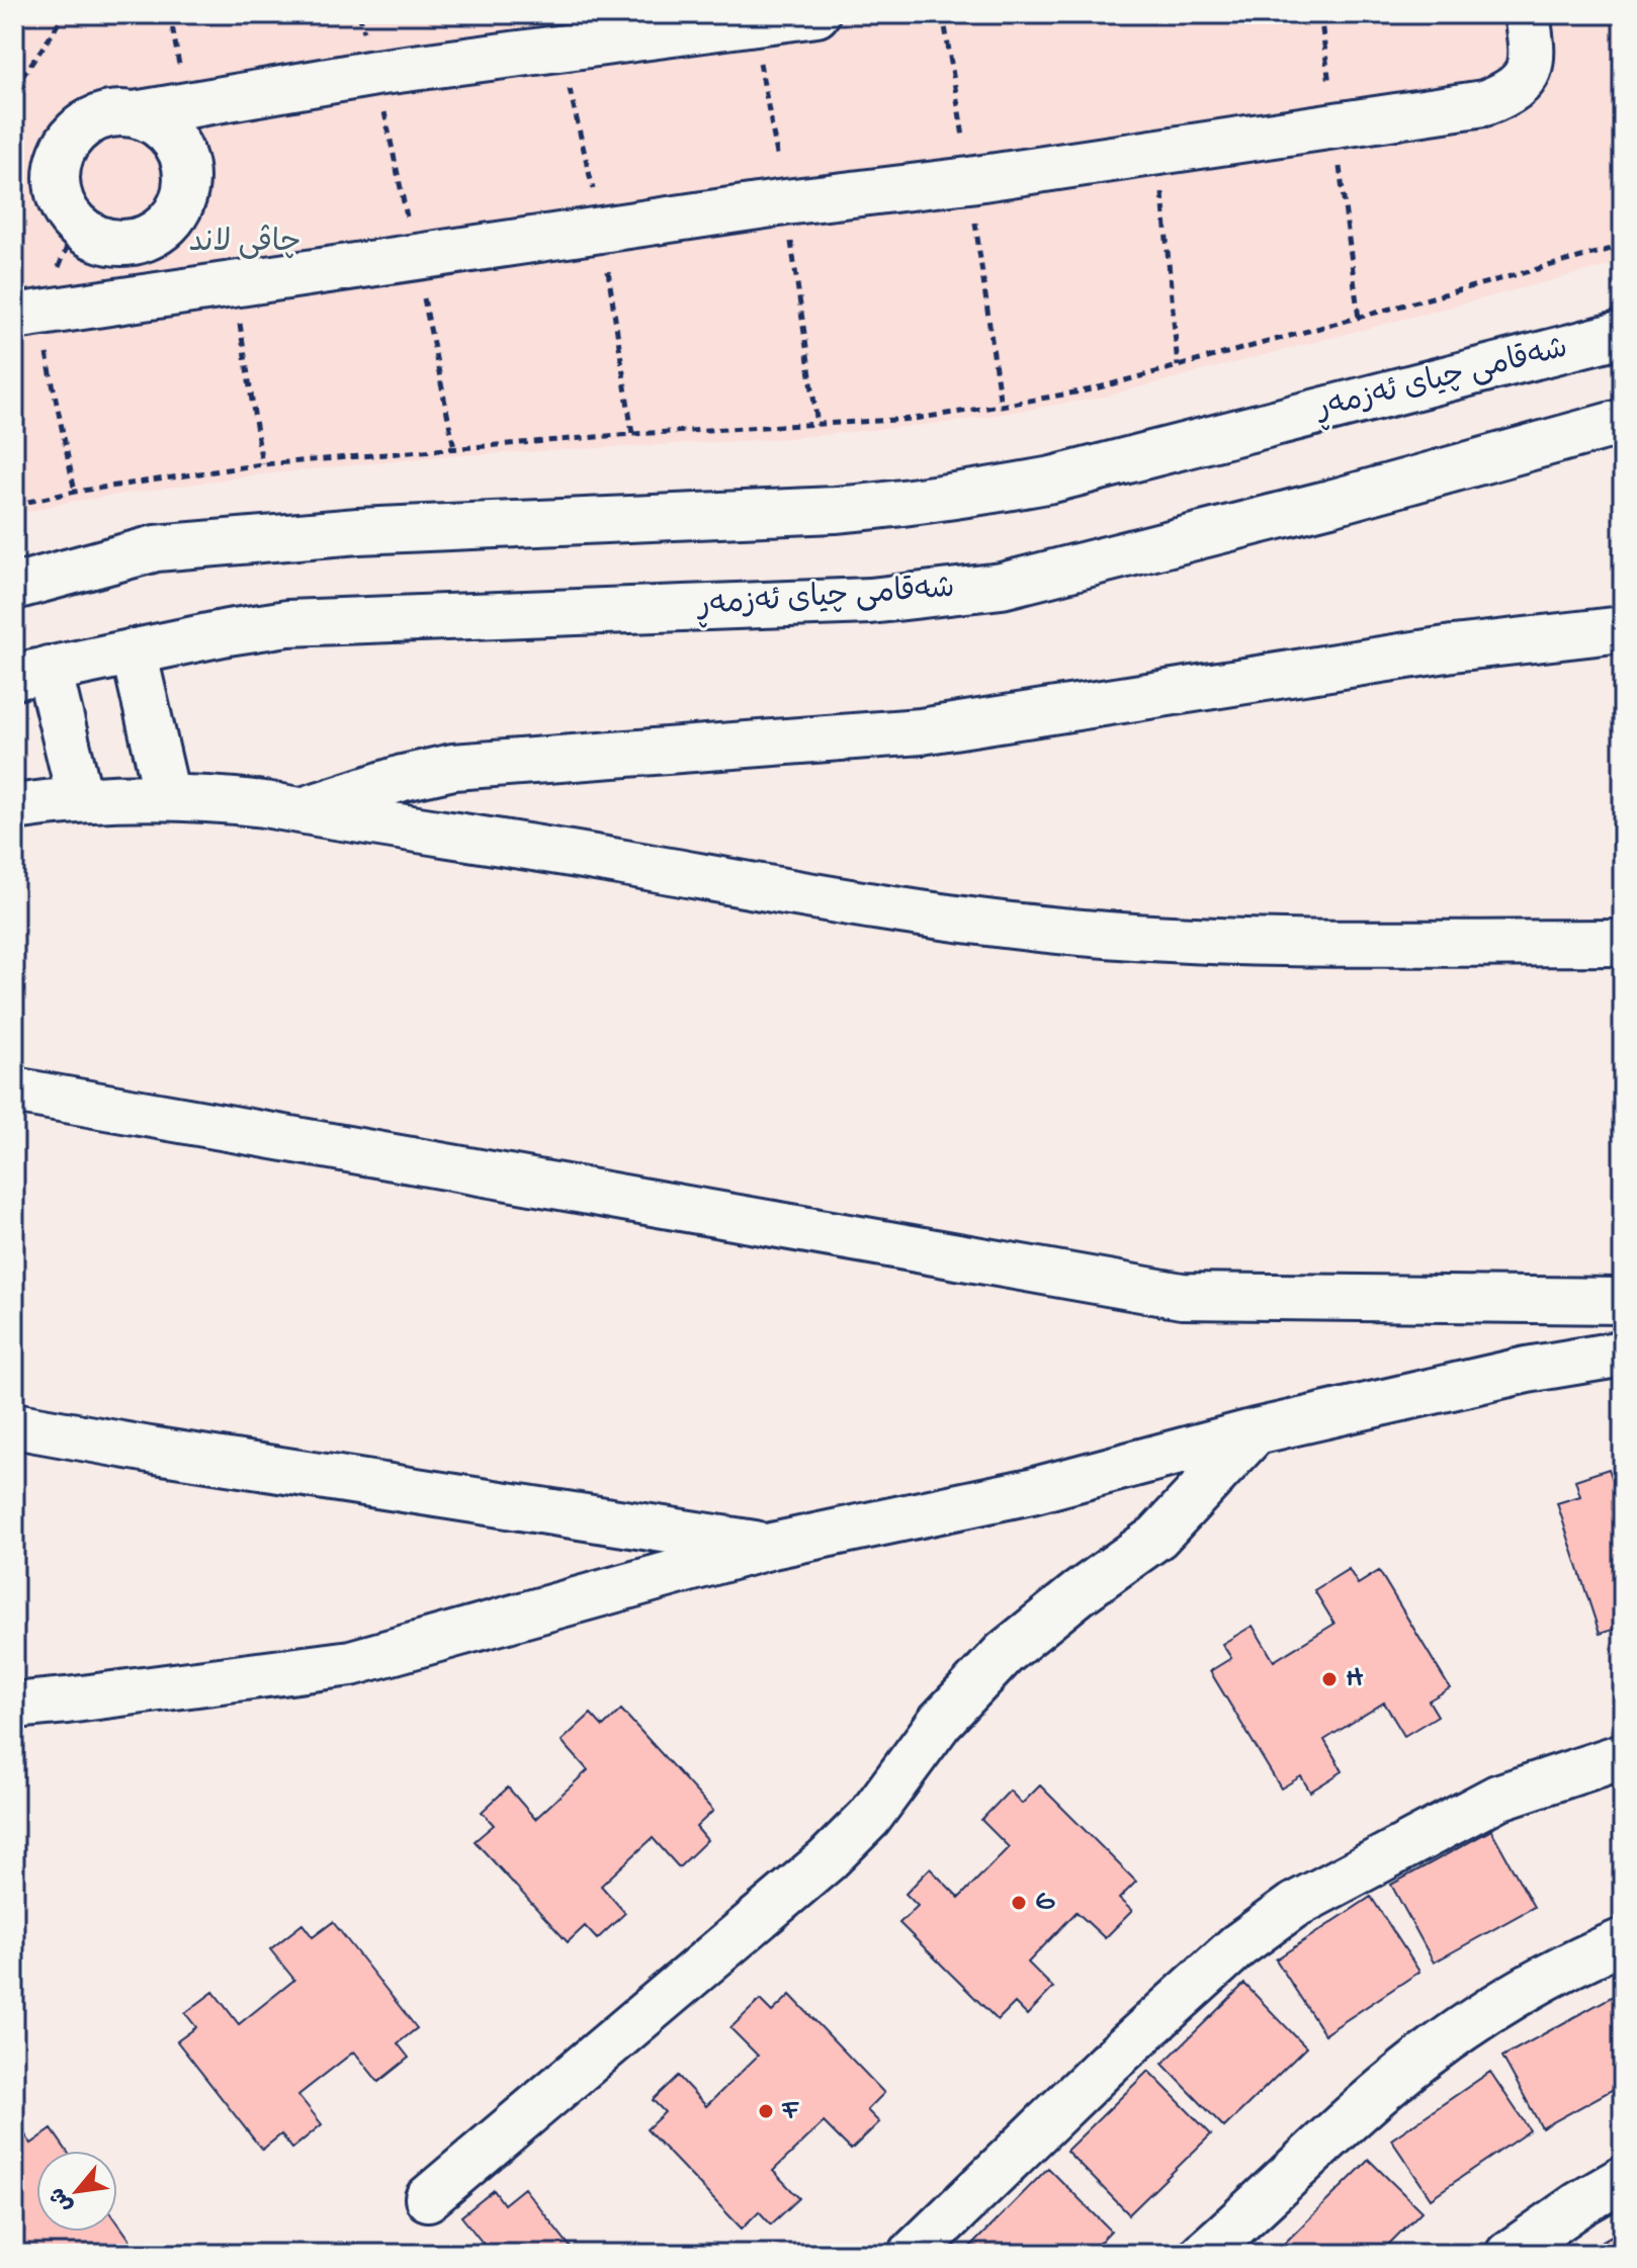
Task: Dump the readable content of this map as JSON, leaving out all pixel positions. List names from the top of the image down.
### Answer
{
  "streets": {
    "street": ["شەقامی چیای ئەزمەڕ"]
  },
  "parks": ["چاڤی لاند"],
  "places": ["H", "G", "F"],
  "north": "bottom left"
}
